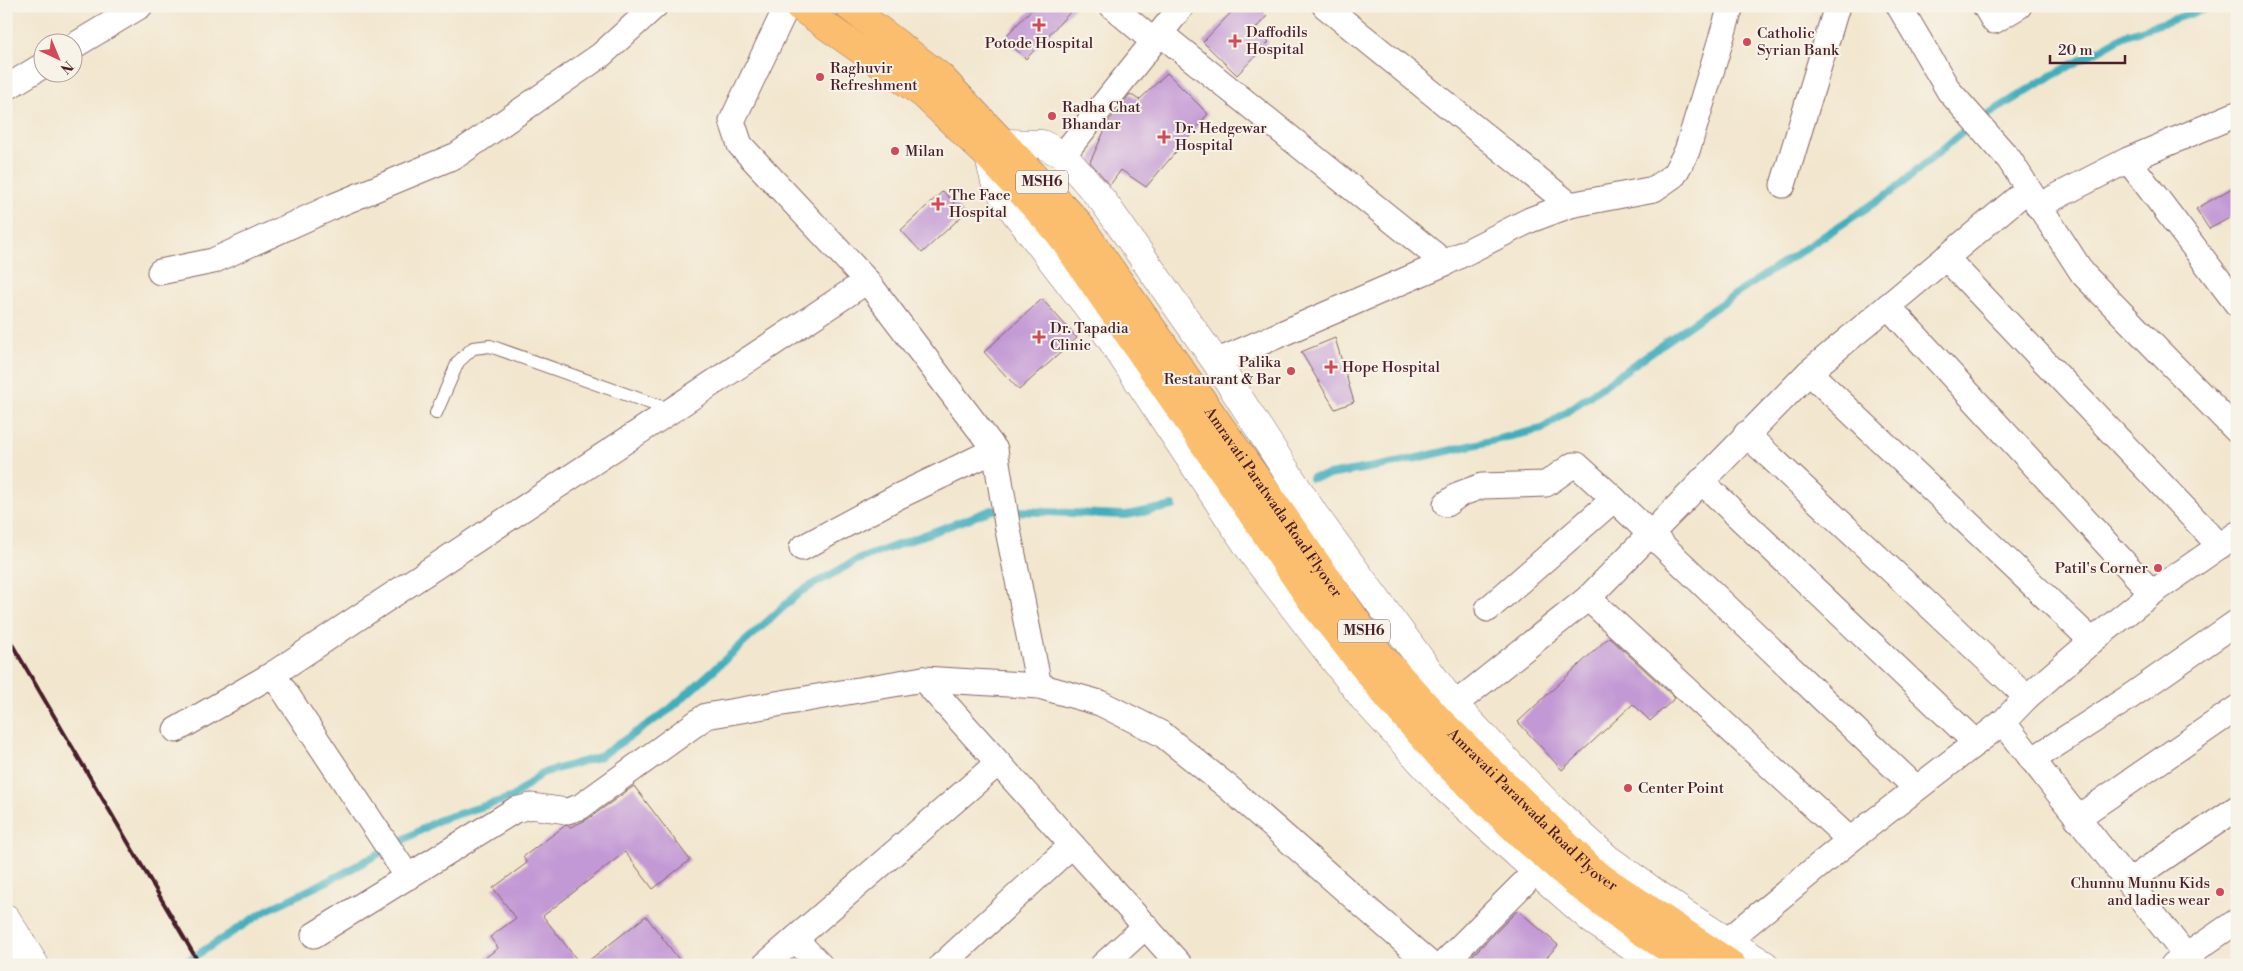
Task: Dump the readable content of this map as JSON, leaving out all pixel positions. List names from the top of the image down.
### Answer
{
  "streets": {
    "main road": ["MSH6", "Amravati Paratwada Road Flyover"]
  },
  "crossings": [
    ["MSH6", "Amravati Paratwada Road Flyover"]
  ],
  "places": {
    "health": [
      "Potode Hospital",
      "Daffodils Hospital",
      "Dr. Hedgewar Hospital",
      "The Face Hospital",
      "Dr. Tapadia Clinic",
      "Hope Hospital"
    ],
    "other": [
      "Catholic Syrian Bank",
      "Raghuvir Refreshment",
      "Radha Chat Bhandar",
      "Milan",
      "Palika Restaurant & Bar",
      "Patil's Corner",
      "Center Point",
      "Chunnu Munnu Kids and ladies wear"
    ]
  },
  "scale_bar": "20 m",
  "north": "bottom right"
}
